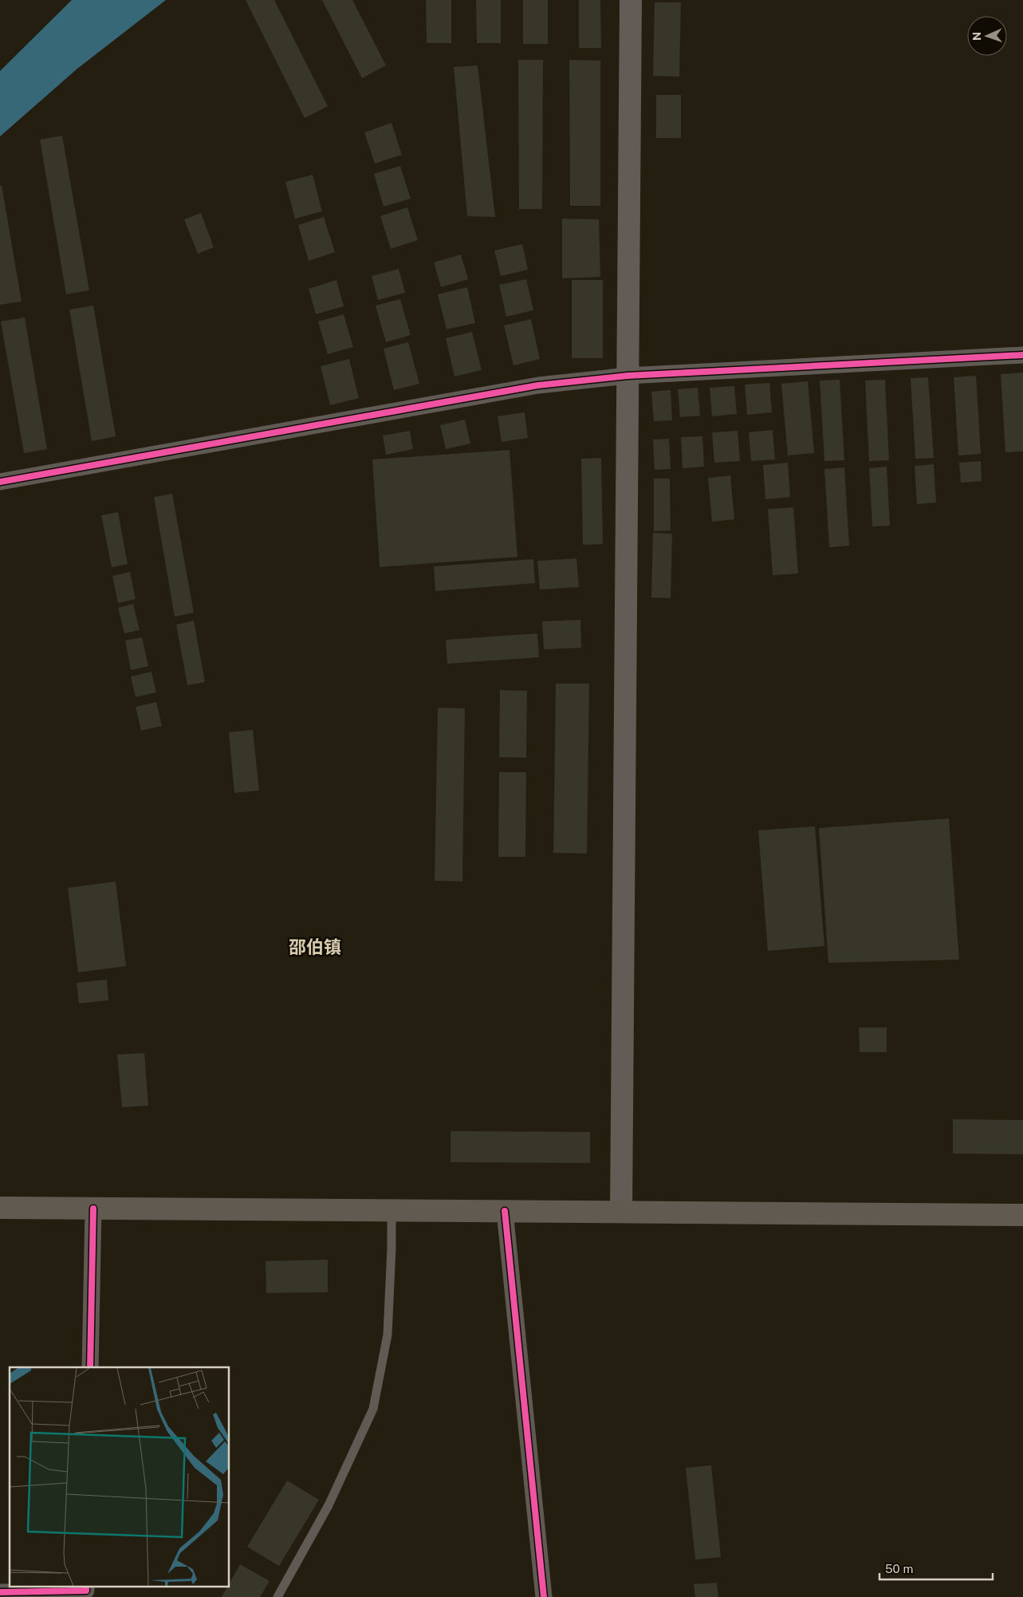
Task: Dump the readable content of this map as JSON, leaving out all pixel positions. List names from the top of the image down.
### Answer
{
  "districts": ["邵伯镇"],
  "scale_bar": "50 m",
  "north": "left"
}
